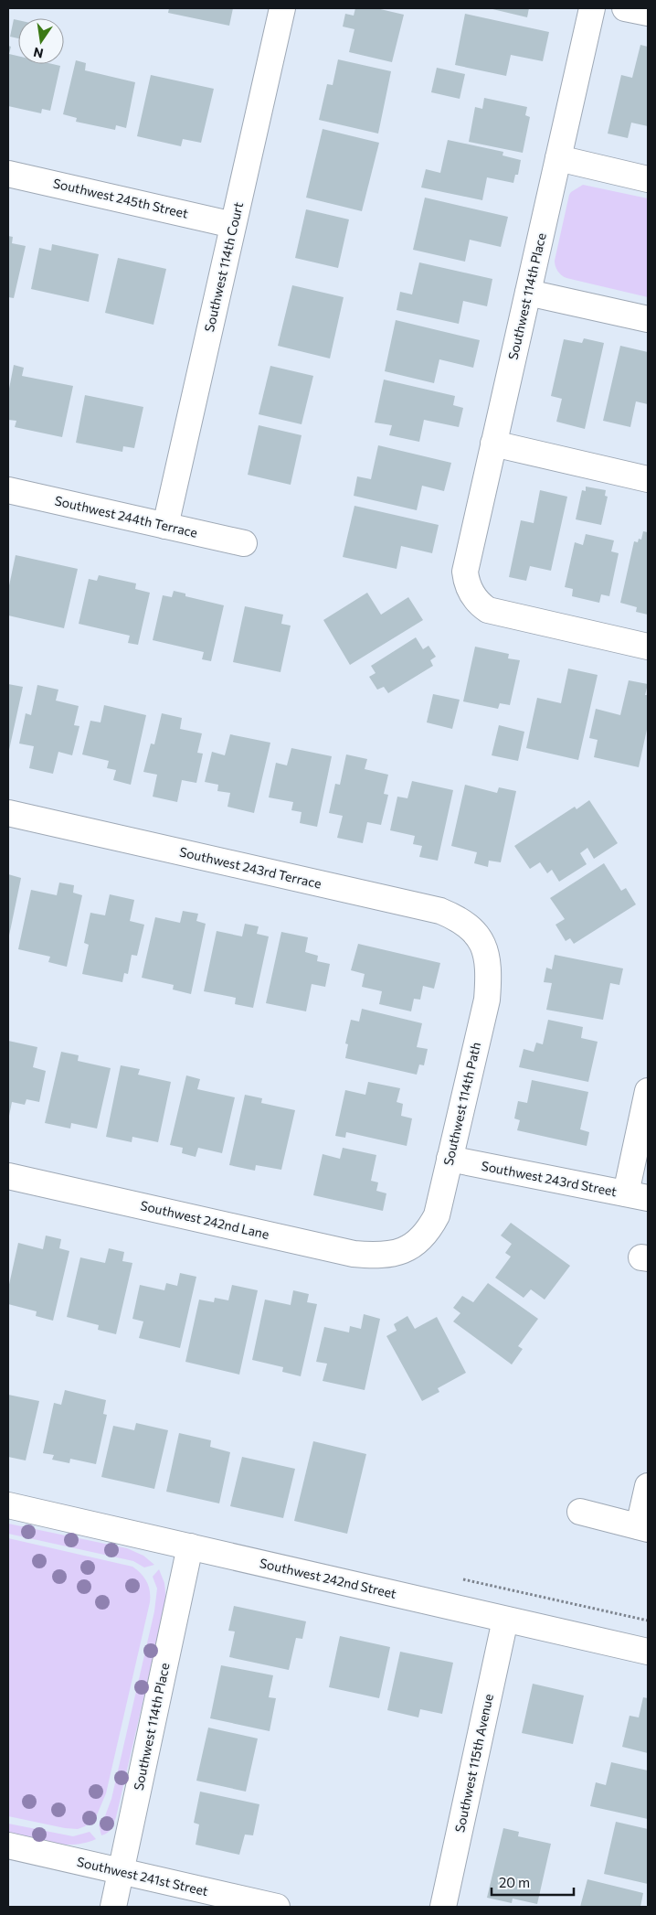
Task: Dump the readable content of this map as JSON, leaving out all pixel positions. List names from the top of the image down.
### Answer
{
  "streets": {
    "street": [
      "Southwest 245th Street",
      "Southwest 114th Court",
      "Southwest 114th Place",
      "Southwest 244th Terrace",
      "Southwest 243rd Terrace",
      "Southwest 114th Path",
      "Southwest 243rd Street",
      "Southwest 242nd Lane",
      "Southwest 242nd Street",
      "Southwest 115th Avenue",
      "Southwest 241st Street"
    ]
  },
  "crossings": [
    ["Southwest 245th Street", "Southwest 114th Court"],
    ["Southwest 114th Court", "Southwest 244th Terrace"],
    ["Southwest 114th Place", "Southwest 242nd Street"],
    ["Southwest 114th Place", "Southwest 241st Street"],
    ["Southwest 243rd Terrace", "Southwest 114th Path"],
    ["Southwest 114th Path", "Southwest 243rd Street"],
    ["Southwest 114th Path", "Southwest 242nd Lane"],
    ["Southwest 242nd Street", "Southwest 115th Avenue"]
  ],
  "scale_bar": "20 m",
  "north": "bottom"
}
